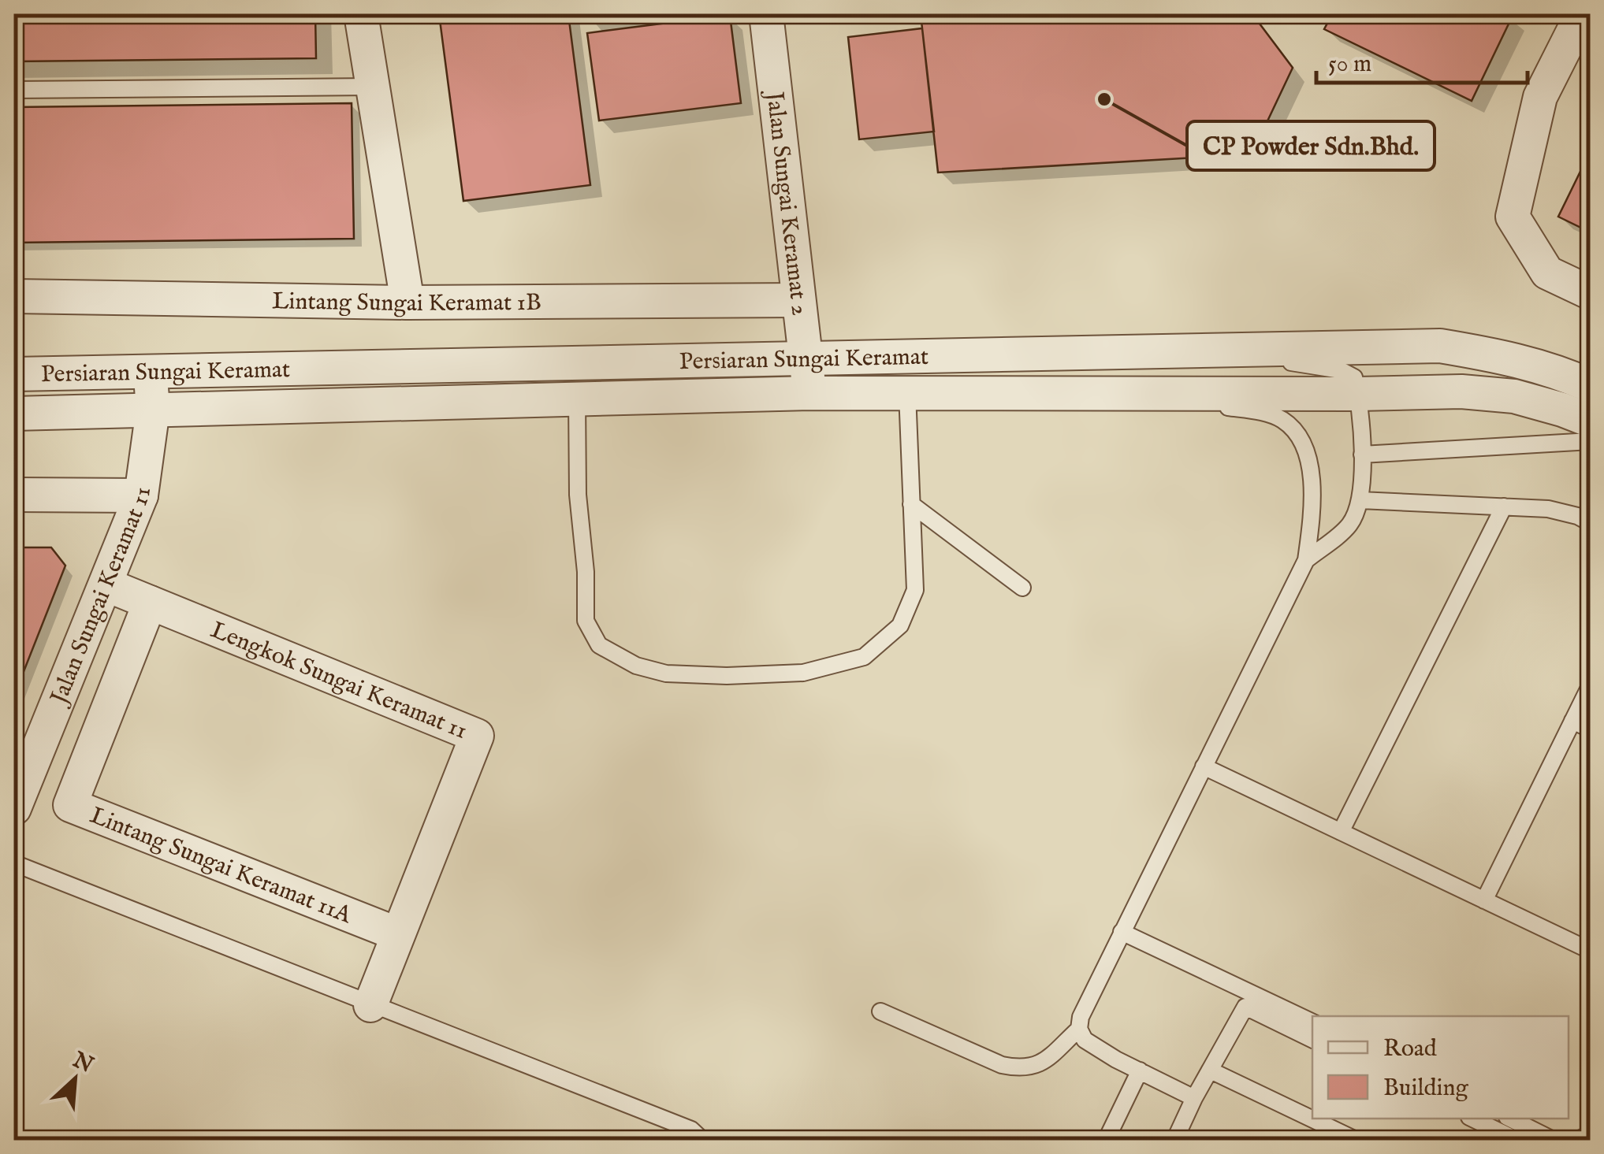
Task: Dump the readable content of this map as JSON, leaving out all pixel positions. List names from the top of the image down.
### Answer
{
  "streets": {
    "street": [
      "Jalan Sungai Keramat 2",
      "Lintang Sungai Keramat 1B",
      "Persiaran Sungai Keramat",
      "Jalan Sungai Keramat 11",
      "Lengkok Sungai Keramat 11",
      "Lintang Sungai Keramat 11A"
    ]
  },
  "crossings": [
    ["Jalan Sungai Keramat 2", "Lintang Sungai Keramat 1B"],
    ["Jalan Sungai Keramat 2", "Persiaran Sungai Keramat"],
    ["Persiaran Sungai Keramat", "Jalan Sungai Keramat 11"],
    ["Jalan Sungai Keramat 11", "Lengkok Sungai Keramat 11"],
    ["Lengkok Sungai Keramat 11", "Lintang Sungai Keramat 11A"]
  ],
  "places": ["CP Powder Sdn.Bhd."],
  "legend": ["Road", "Building"],
  "scale_bar": "50 m",
  "north": "top right"
}
